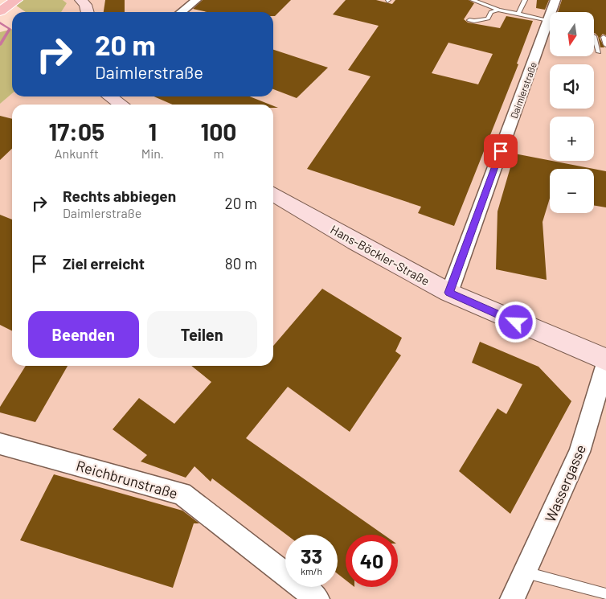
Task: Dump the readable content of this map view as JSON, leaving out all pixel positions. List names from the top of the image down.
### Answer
{
  "streets": {
    "street": [
      "Daimlerstraße",
      "Hans-Böckler-Straße",
      "Reichbrunstraße",
      "Wassergasse"
    ]
  },
  "crossings": [
    ["Daimlerstraße", "Hans-Böckler-Straße"]
  ],
  "north": "bottom",
  "page": {
    "map_buttons": ["+", "−"],
    "turn": ["20 m", "Daimlerstraße"],
    "eta": [
      "17:05",
      "Ankunft",
      "1",
      "Min.",
      "100",
      "m"
    ],
    "list": [
      {
        "name": "Rechts abbiegen",
        "note": "Daimlerstraße",
        "value": "20 m"
      },
      {
        "name": "Ziel erreicht",
        "value": "80 m"
      }
    ],
    "buttons": ["Beenden", "Teilen"],
    "speed": "33 km/h",
    "limit": "40"
  }
}
